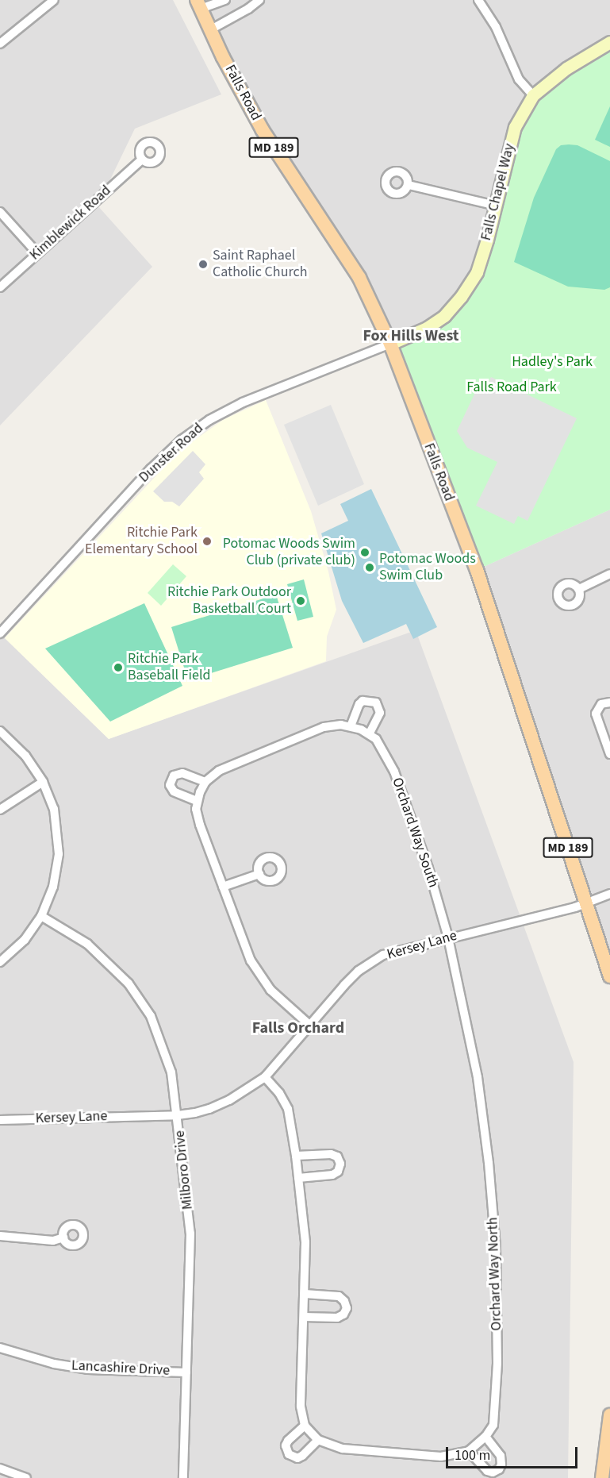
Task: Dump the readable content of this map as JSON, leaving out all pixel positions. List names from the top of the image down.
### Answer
{
  "streets": {
    "main road": ["Falls Road", "MD 189"],
    "street": [
      "Falls Chapel Way",
      "Kimblewick Road",
      "Dunster Road",
      "Orchard Way South",
      "Kersey Lane",
      "Milboro Drive",
      "Orchard Way North",
      "Lancashire Drive"
    ]
  },
  "crossings": [
    ["Falls Road", "Falls Chapel Way"],
    ["Falls Road", "Dunster Road"],
    ["Falls Road", "Kersey Lane"],
    ["Falls Chapel Way", "Dunster Road"],
    ["Orchard Way South", "Kersey Lane"],
    ["Orchard Way South", "Orchard Way North"],
    ["Kersey Lane", "Milboro Drive"],
    ["Kersey Lane", "Orchard Way North"],
    ["Milboro Drive", "Lancashire Drive"]
  ],
  "districts": ["Fox Hills West", "Falls Orchard"],
  "parks": ["Hadley's Park", "Falls Road Park"],
  "places": [
    "Saint Raphael Catholic Church",
    "Ritchie Park Elementary School",
    "Potomac Woods Swim Club (private club)",
    "Potomac Woods Swim Club",
    "Ritchie Park Outdoor Basketball Court",
    "Ritchie Park Baseball Field"
  ],
  "scale_bar": "100 m"
}
